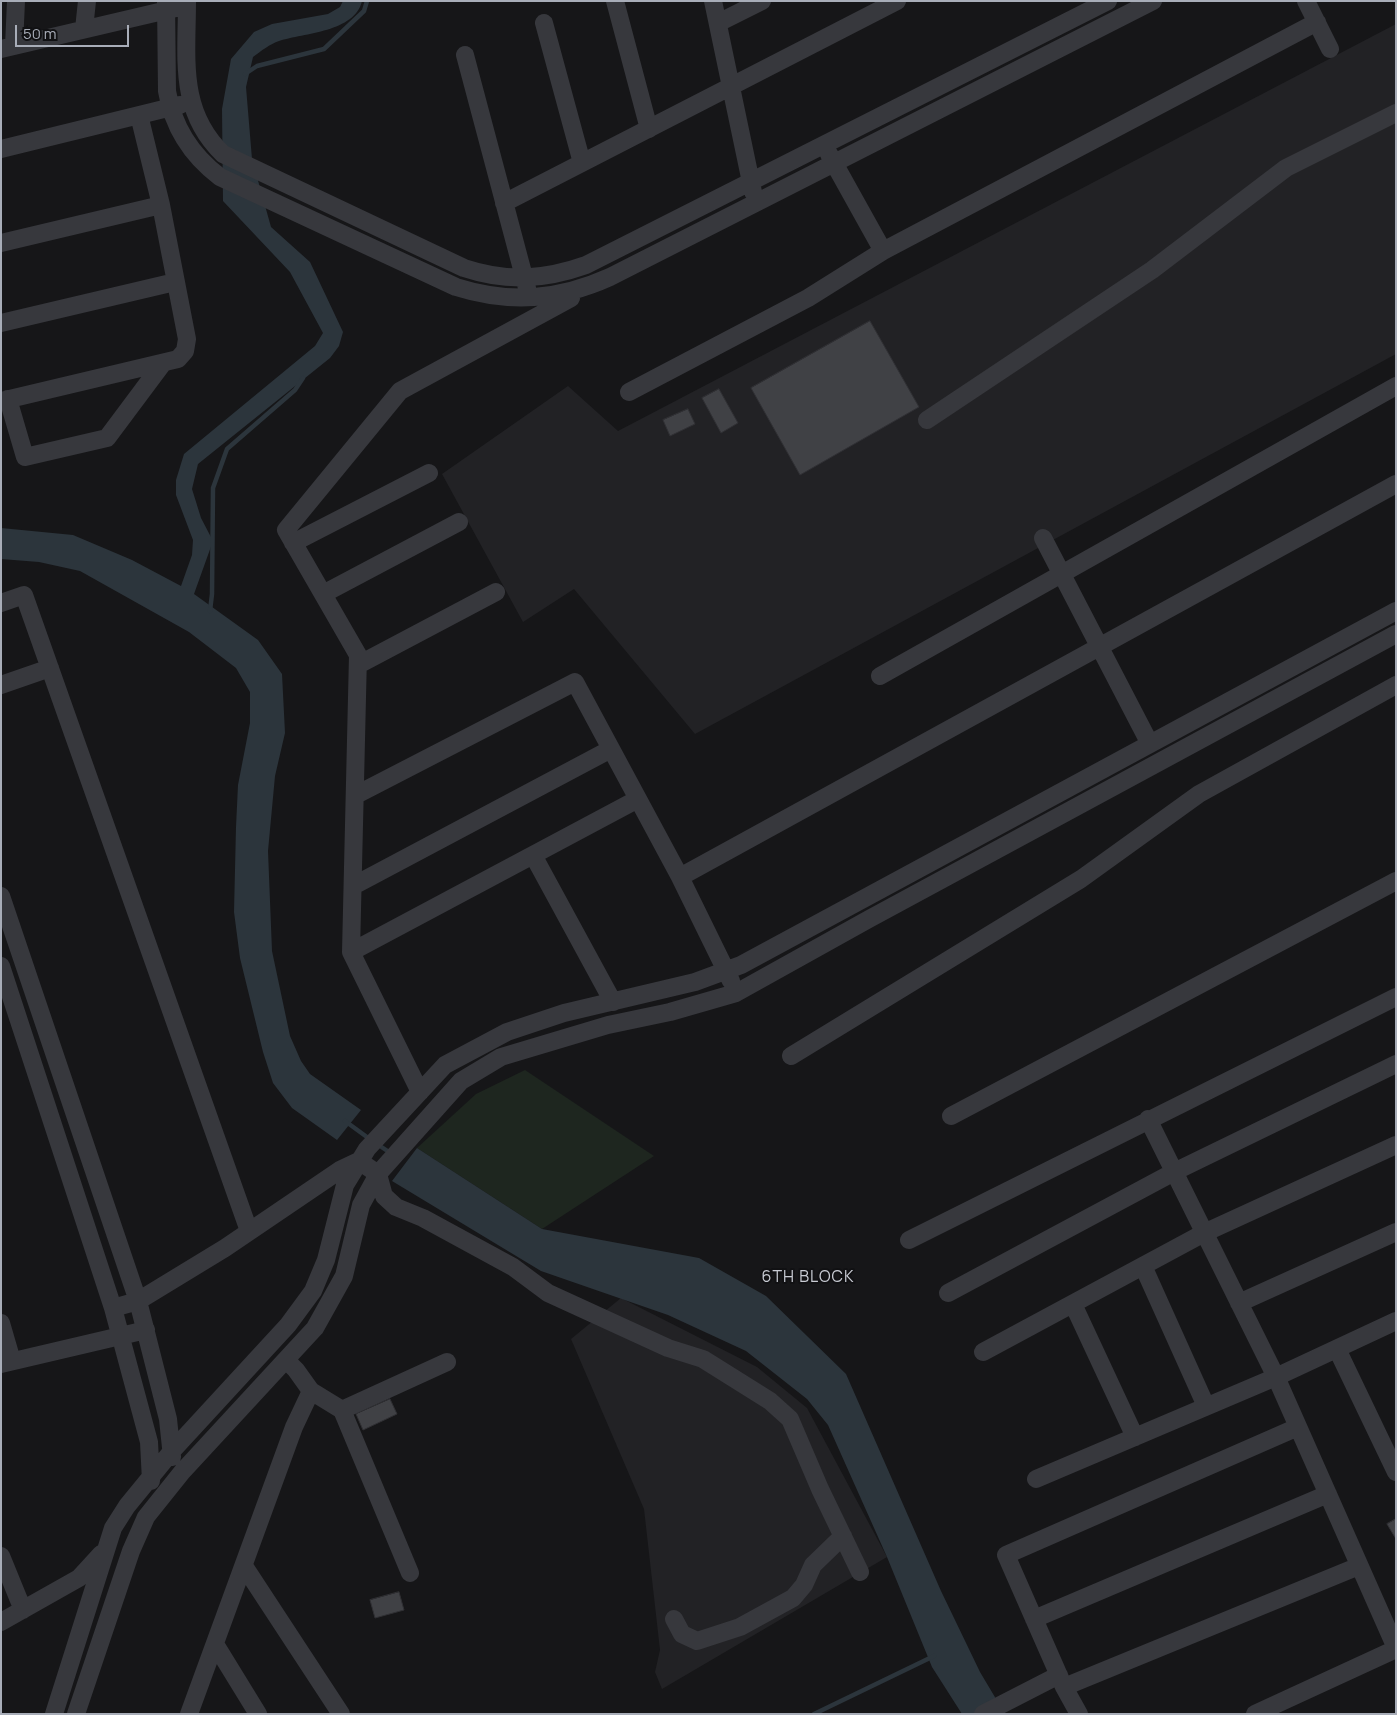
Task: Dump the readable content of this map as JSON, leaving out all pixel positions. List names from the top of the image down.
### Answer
{
  "districts": ["6TH BLOCK"],
  "scale_bar": "50 m"
}
